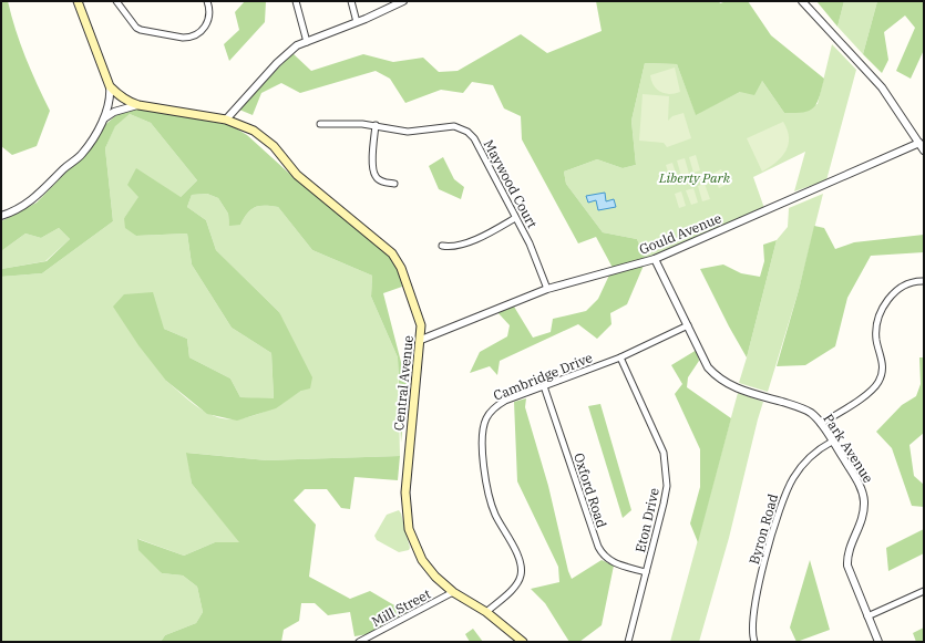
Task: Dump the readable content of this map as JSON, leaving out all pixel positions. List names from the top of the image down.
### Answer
{
  "streets": {
    "main road": ["Central Avenue"],
    "street": [
      "Maywood Court",
      "Gould Avenue",
      "Cambridge Drive",
      "Park Avenue",
      "Oxford Road",
      "Eton Drive",
      "Byron Road",
      "Mill Street"
    ]
  },
  "crossings": [
    ["Maywood Court", "Gould Avenue"],
    ["Gould Avenue", "Central Avenue"],
    ["Gould Avenue", "Park Avenue"],
    ["Cambridge Drive", "Central Avenue"],
    ["Cambridge Drive", "Park Avenue"],
    ["Cambridge Drive", "Oxford Road"],
    ["Cambridge Drive", "Eton Drive"],
    ["Central Avenue", "Mill Street"],
    ["Park Avenue", "Byron Road"],
    ["Oxford Road", "Eton Drive"]
  ],
  "parks": ["Liberty Park"]
}
